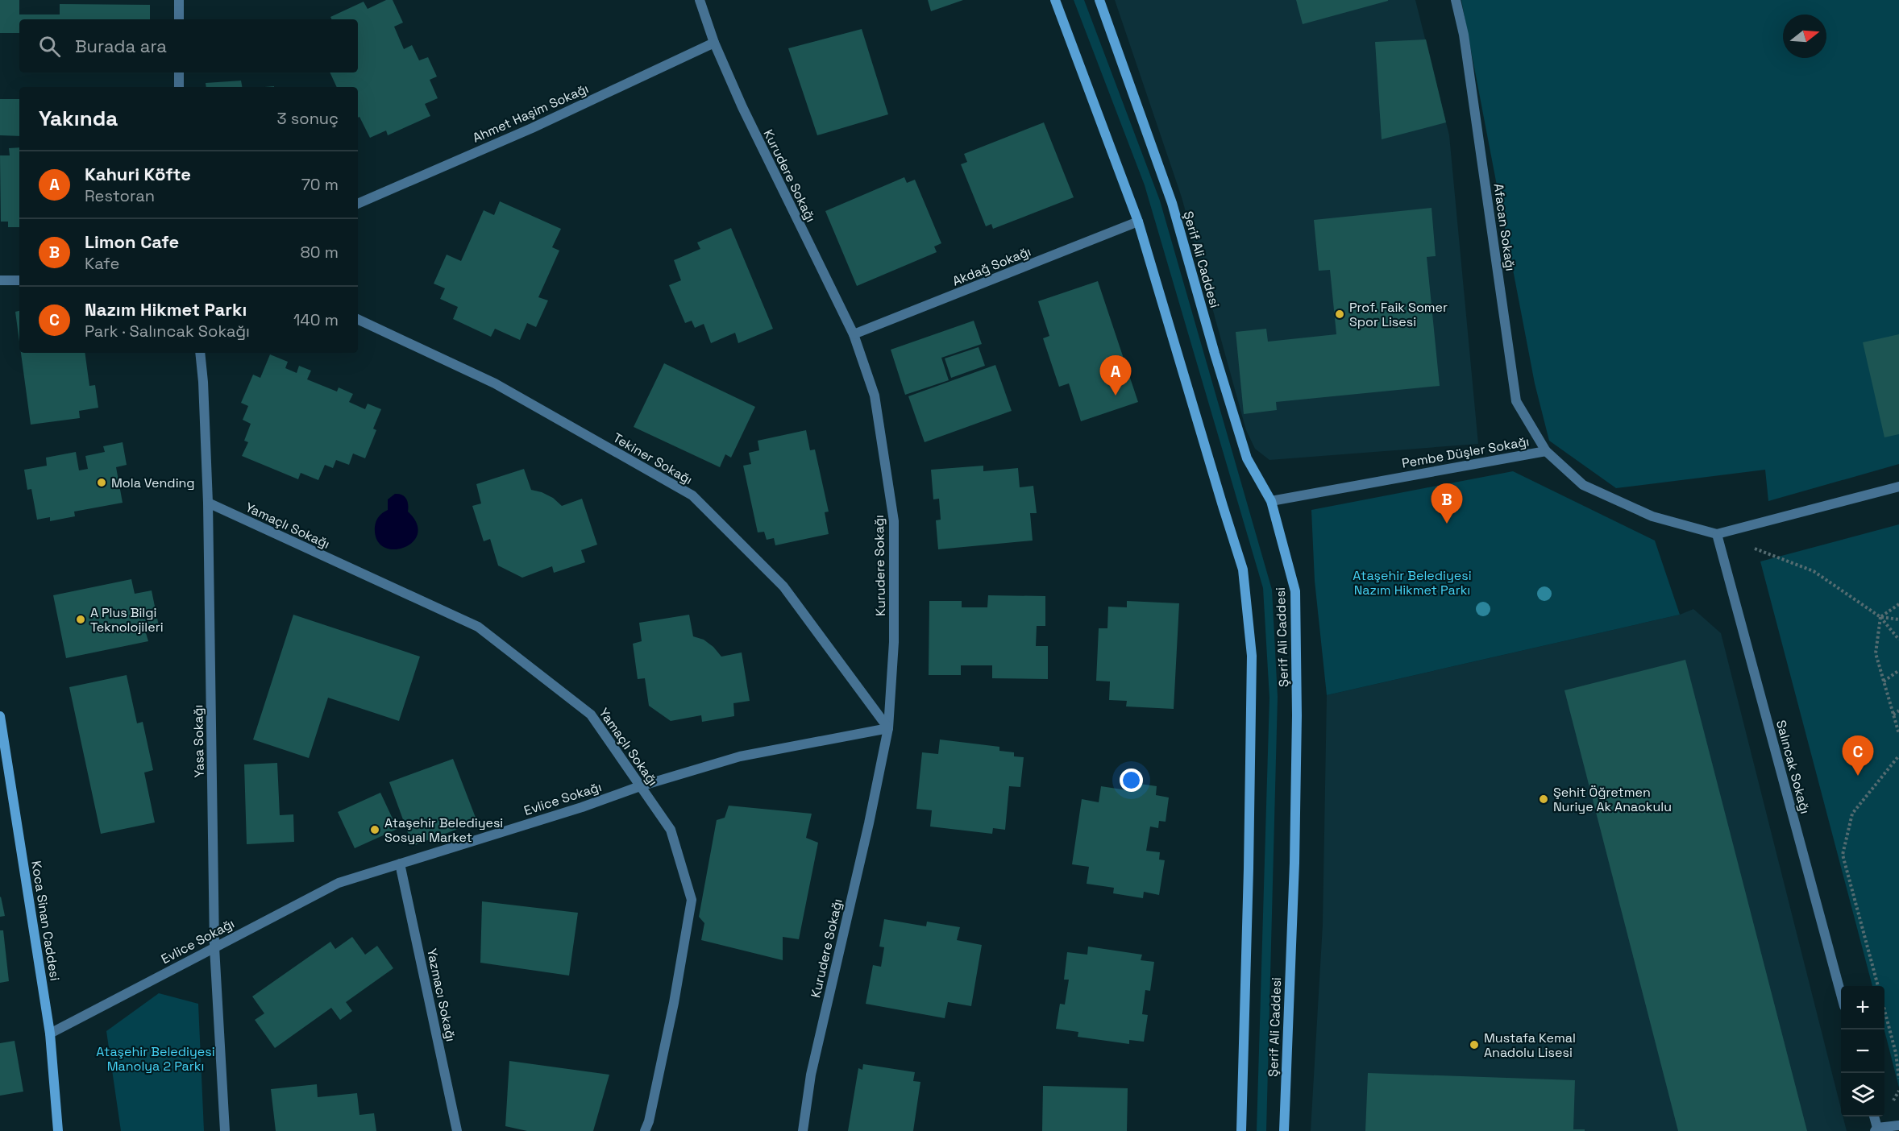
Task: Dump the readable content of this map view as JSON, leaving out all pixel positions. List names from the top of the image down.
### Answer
{
  "streets": {
    "street": [
      "Ahmet Haşim Sokağı",
      "Kurudere Sokağı",
      "Afacan Sokağı",
      "Şerif Ali Caddesi",
      "Akdağ Sokağı",
      "Pembe Düşler Sokağı",
      "Tekiner Sokağı",
      "Yamaçlı Sokağı",
      "Yasa Sokağı",
      "Salıncak Sokağı",
      "Evlice Sokağı",
      "Koca Sinan Caddesi",
      "Yazmacı Sokağı"
    ]
  },
  "crossings": [
    ["Ahmet Haşim Sokağı", "Kurudere Sokağı"],
    ["Kurudere Sokağı", "Akdağ Sokağı"],
    ["Kurudere Sokağı", "Tekiner Sokağı"],
    ["Kurudere Sokağı", "Evlice Sokağı"],
    ["Afacan Sokağı", "Pembe Düşler Sokağı"],
    ["Şerif Ali Caddesi", "Pembe Düşler Sokağı"],
    ["Pembe Düşler Sokağı", "Salıncak Sokağı"],
    ["Tekiner Sokağı", "Evlice Sokağı"],
    ["Yamaçlı Sokağı", "Yasa Sokağı"],
    ["Yamaçlı Sokağı", "Evlice Sokağı"],
    ["Yasa Sokağı", "Evlice Sokağı"],
    ["Evlice Sokağı", "Koca Sinan Caddesi"],
    ["Evlice Sokağı", "Yazmacı Sokağı"]
  ],
  "parks": ["Ataşehir Belediyesi Nazım Hikmet Parkı", "Ataşehir Belediyesi Manolya 2 Parkı"],
  "places": [
    "Prof. Faik Somer Spor Lisesi",
    "Mola Vending",
    "A Plus Bilgi Teknolojileri",
    "Şehit Öğretmen Nuriye Ak Anaokulu",
    "Ataşehir Belediyesi Sosyal Market",
    "Mustafa Kemal Anadolu Lisesi"
  ],
  "north": "right",
  "page": {
    "search": "Burada ara",
    "heading": ["Yakında", "3 sonuç"],
    "list": [
      {
        "mark": "A",
        "name": "Kahuri Köfte",
        "note": "Restoran",
        "value": "70 m"
      },
      {
        "mark": "B",
        "name": "Limon Cafe",
        "note": "Kafe",
        "value": "80 m"
      },
      {
        "mark": "C",
        "name": "Nazım Hikmet Parkı",
        "note": "Park · Salıncak Sokağı",
        "value": "140 m"
      }
    ],
    "pins": ["A", "B", "C"],
    "map_buttons": ["+", "−"]
  }
}
